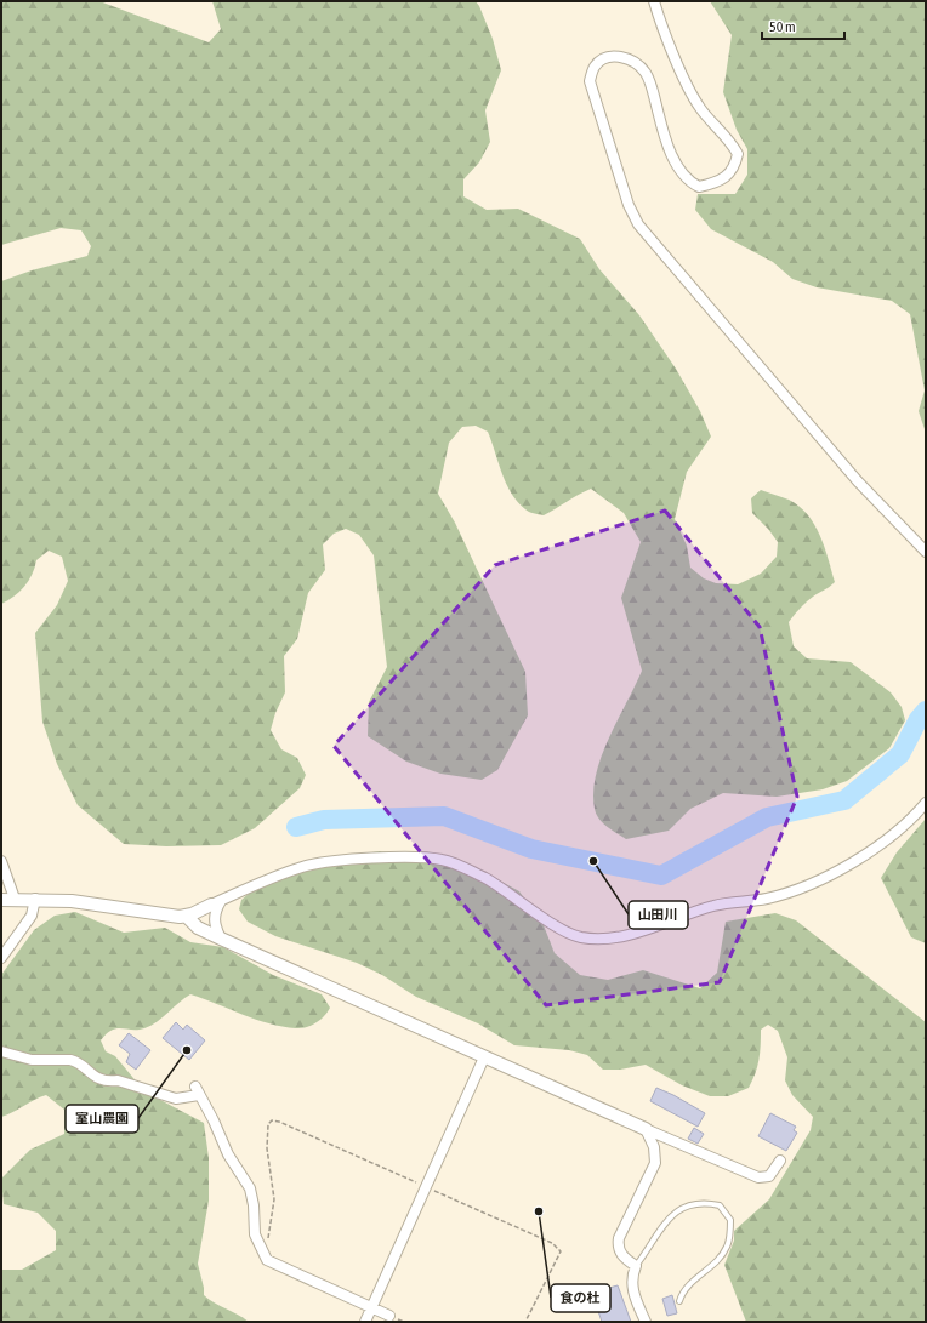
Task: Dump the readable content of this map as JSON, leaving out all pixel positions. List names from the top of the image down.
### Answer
{
  "places": ["山田川", "室山農園", "食の杜"],
  "scale_bar": "50 m"
}
